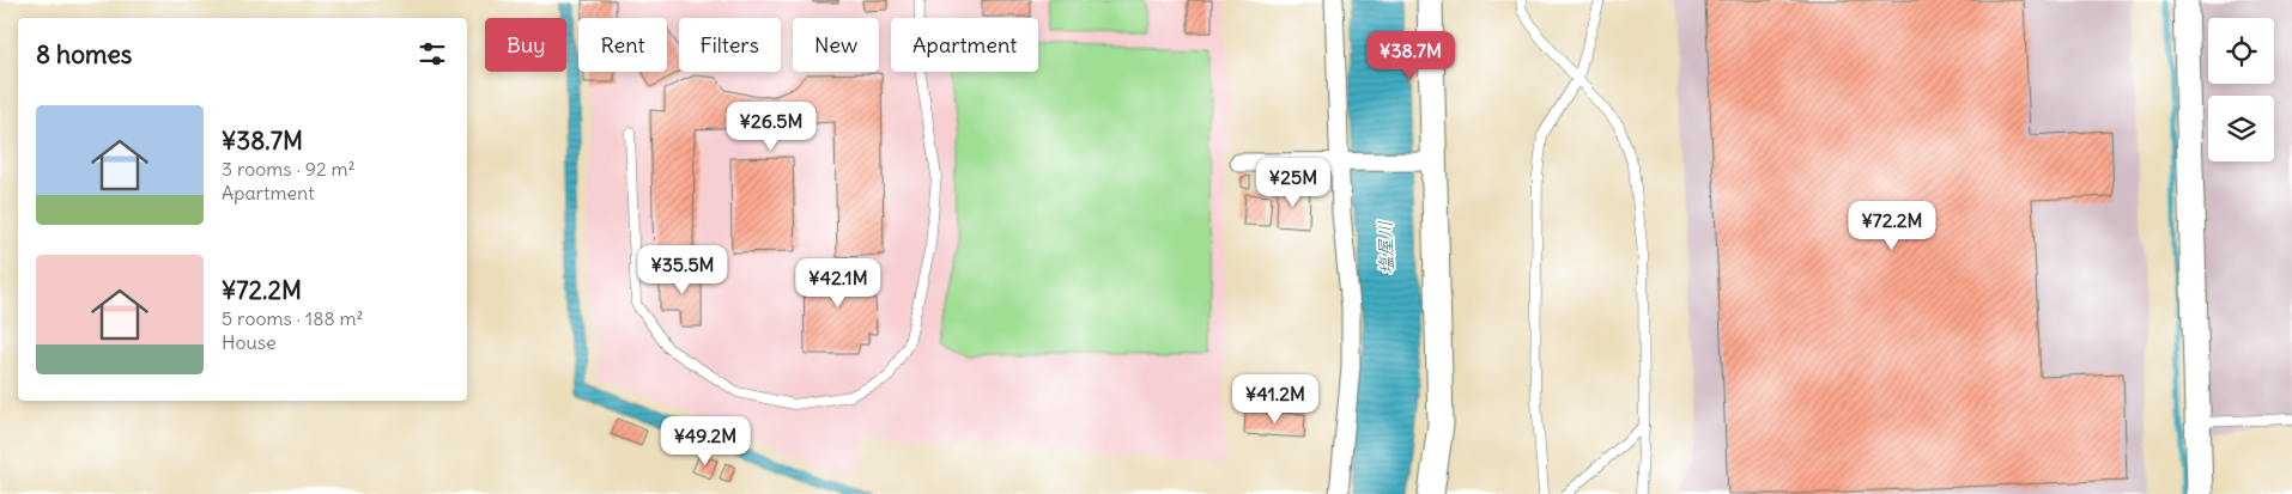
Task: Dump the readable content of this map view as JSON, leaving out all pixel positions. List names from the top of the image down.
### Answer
{
  "water": ["塩屋川"],
  "page": {
    "chip": [
      "Buy",
      "Rent",
      "Filters",
      "New",
      "Apartment"
    ],
    "heading": "8 homes",
    "price": [
      "¥38.7M",
      "¥26.5M",
      "¥25M",
      "¥72.2M",
      "¥35.5M",
      "¥42.1M",
      "¥41.2M",
      "¥49.2M"
    ],
    "list": [
      {
        "name": "¥38.7M",
        "note": "3 rooms · 92 m² · Apartment"
      },
      {
        "name": "¥72.2M",
        "note": "5 rooms · 188 m² · House"
      }
    ]
  }
}
